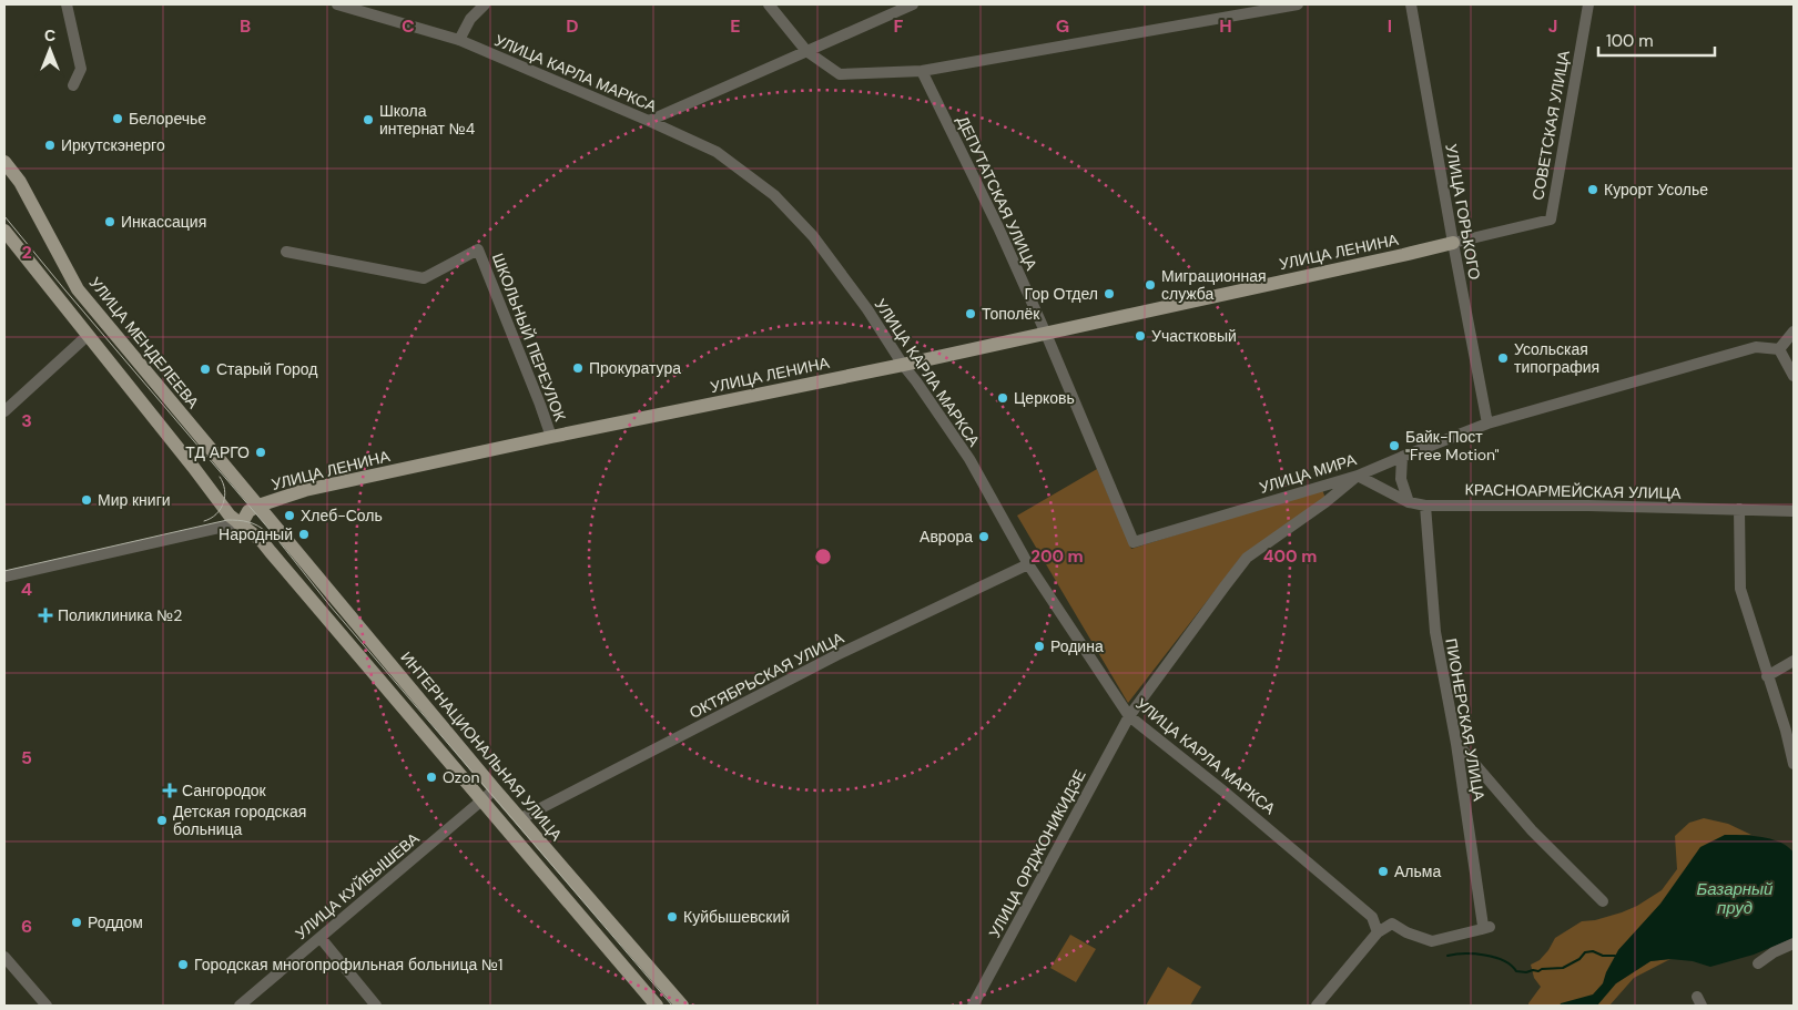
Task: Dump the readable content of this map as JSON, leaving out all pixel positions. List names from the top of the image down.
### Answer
{
  "streets": {
    "main road": ["УЛИЦА ЛЕНИНА", "УЛИЦА МЕНДЕЛЕЕВА", "ИНТЕРНАЦИОНАЛЬНАЯ УЛИЦА"],
    "street": [
      "УЛИЦА КАРЛА МАРКСА",
      "СОВЕТСКАЯ УЛИЦА",
      "ДЕПУТАТСКАЯ УЛИЦА",
      "УЛИЦА ГОРЬКОГО",
      "ШКОЛЬНЫЙ ПЕРЕУЛОК",
      "УЛИЦА МИРА",
      "КРАСНОАРМЕЙСКАЯ УЛИЦА",
      "ОКТЯБРЬСКАЯ УЛИЦА",
      "ПИОНЕРСКАЯ УЛИЦА",
      "УЛИЦА ОРДЖОНИКИДЗЕ",
      "УЛИЦА КУЙБЫШЕВА"
    ]
  },
  "crossings": [
    ["УЛИЦА КАРЛА МАРКСА", "УЛИЦА ЛЕНИНА"],
    ["УЛИЦА КАРЛА МАРКСА", "ОКТЯБРЬСКАЯ УЛИЦА"],
    ["УЛИЦА КАРЛА МАРКСА", "ПИОНЕРСКАЯ УЛИЦА"],
    ["УЛИЦА КАРЛА МАРКСА", "УЛИЦА ОРДЖОНИКИДЗЕ"],
    ["СОВЕТСКАЯ УЛИЦА", "УЛИЦА ЛЕНИНА"],
    ["ДЕПУТАТСКАЯ УЛИЦА", "УЛИЦА ЛЕНИНА"],
    ["ДЕПУТАТСКАЯ УЛИЦА", "УЛИЦА МИРА"],
    ["УЛИЦА ГОРЬКОГО", "УЛИЦА ЛЕНИНА"],
    ["УЛИЦА ГОРЬКОГО", "УЛИЦА МИРА"],
    ["УЛИЦА ЛЕНИНА", "ШКОЛЬНЫЙ ПЕРЕУЛОК"],
    ["УЛИЦА ЛЕНИНА", "УЛИЦА МЕНДЕЛЕЕВА"],
    ["УЛИЦА ЛЕНИНА", "ИНТЕРНАЦИОНАЛЬНАЯ УЛИЦА"],
    ["УЛИЦА МЕНДЕЛЕЕВА", "ИНТЕРНАЦИОНАЛЬНАЯ УЛИЦА"],
    ["УЛИЦА МИРА", "КРАСНОАРМЕЙСКАЯ УЛИЦА"],
    ["УЛИЦА МИРА", "УЛИЦА ОРДЖОНИКИДЗЕ"],
    ["КРАСНОАРМЕЙСКАЯ УЛИЦА", "ПИОНЕРСКАЯ УЛИЦА"],
    ["КРАСНОАРМЕЙСКАЯ УЛИЦА", "УЛИЦА ОРДЖОНИКИДЗЕ"],
    ["ОКТЯБРЬСКАЯ УЛИЦА", "ИНТЕРНАЦИОНАЛЬНАЯ УЛИЦА"],
    ["ИНТЕРНАЦИОНАЛЬНАЯ УЛИЦА", "УЛИЦА КУЙБЫШЕВА"]
  ],
  "water": ["Базарный пруд"],
  "places": {
    "other": [
      "Белоречье",
      "Школа интернат №4",
      "Иркутскэнерго",
      "Курорт Усолье",
      "Инкассация",
      "Миграционная служба",
      "Гор Отдел",
      "Тополёк",
      "Участковый",
      "Усольская типография",
      "Прокуратура",
      "Старый Город",
      "Церковь",
      "Байк-Пост \"Free Motion\"",
      "ТД АРГО",
      "Мир книги",
      "Хлеб-Соль",
      "Народный",
      "Аврора",
      "Родина",
      "Ozon",
      "Детская городская больница",
      "Альма",
      "Куйбышевский",
      "Роддом",
      "Городская многопрофильная больница №1"
    ],
    "health": ["Поликлиника №2", "Сангородок"]
  },
  "scale_bar": "100 m",
  "north": "top",
  "grid": {
    "columns": [
      "B",
      "C",
      "D",
      "E",
      "F",
      "G",
      "H",
      "I",
      "J"
    ],
    "rows": [
      "2",
      "3",
      "4",
      "5",
      "6"
    ]
  },
  "rings": ["200 m", "400 m"]
}
